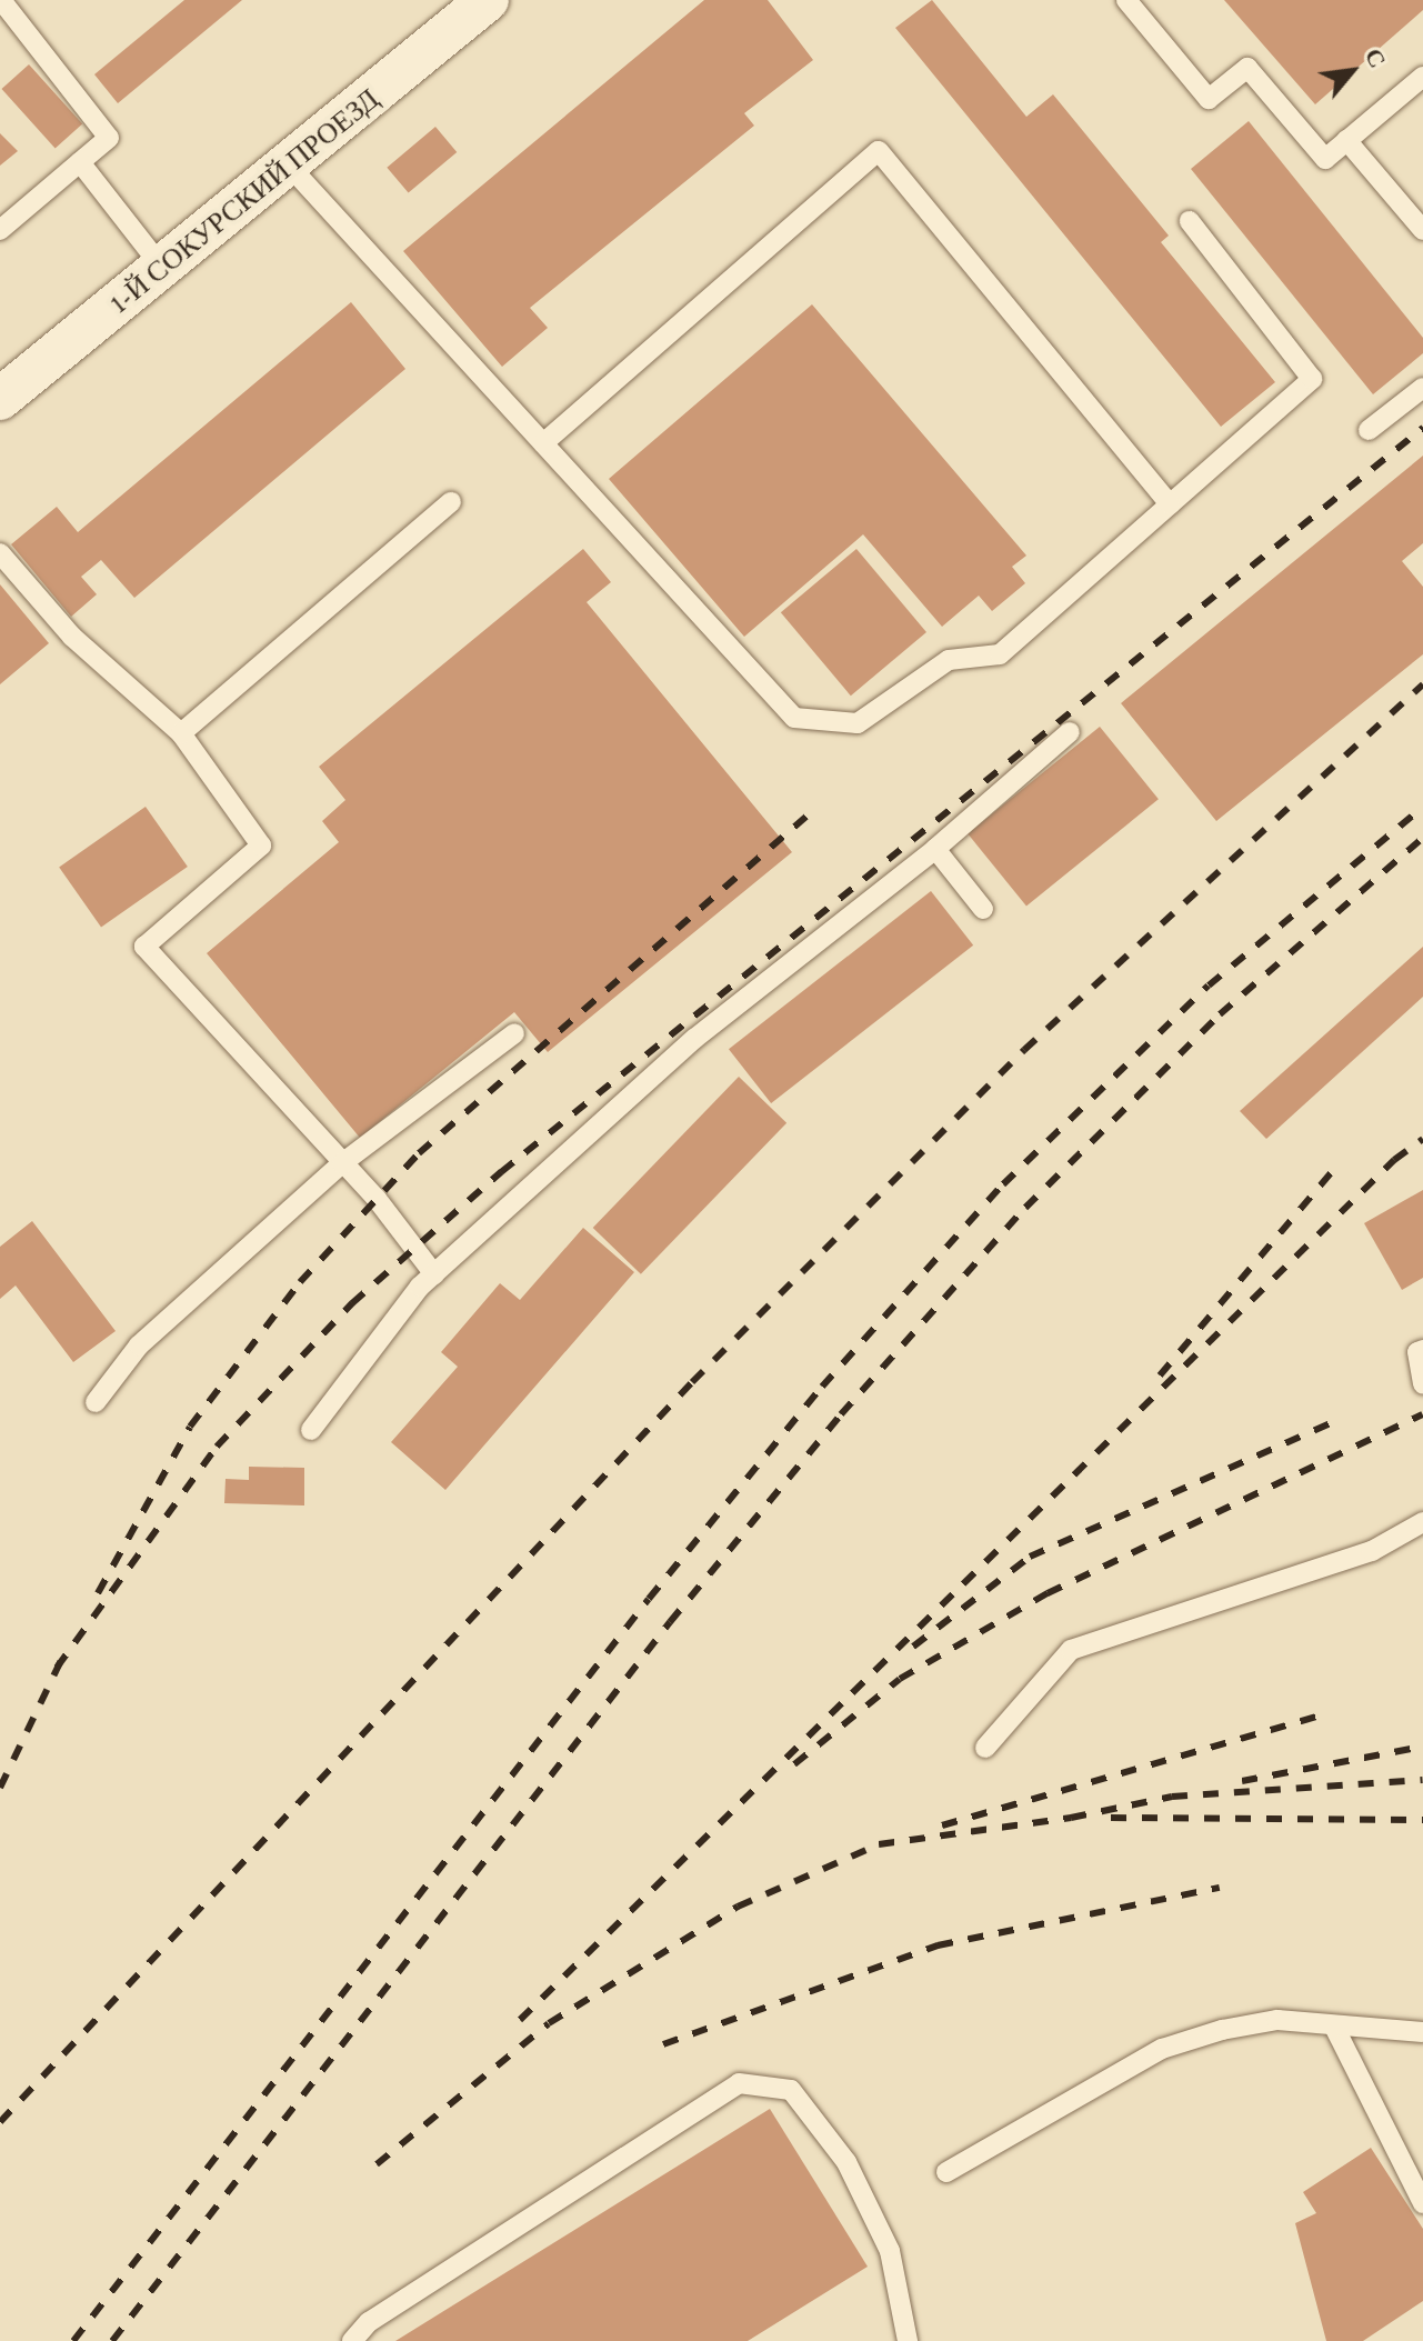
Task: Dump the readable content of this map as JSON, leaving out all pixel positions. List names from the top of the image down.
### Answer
{
  "streets": {
    "street": ["1-Й СОКУРСКИЙ ПРОЕЗД"]
  },
  "north": "top right"
}
